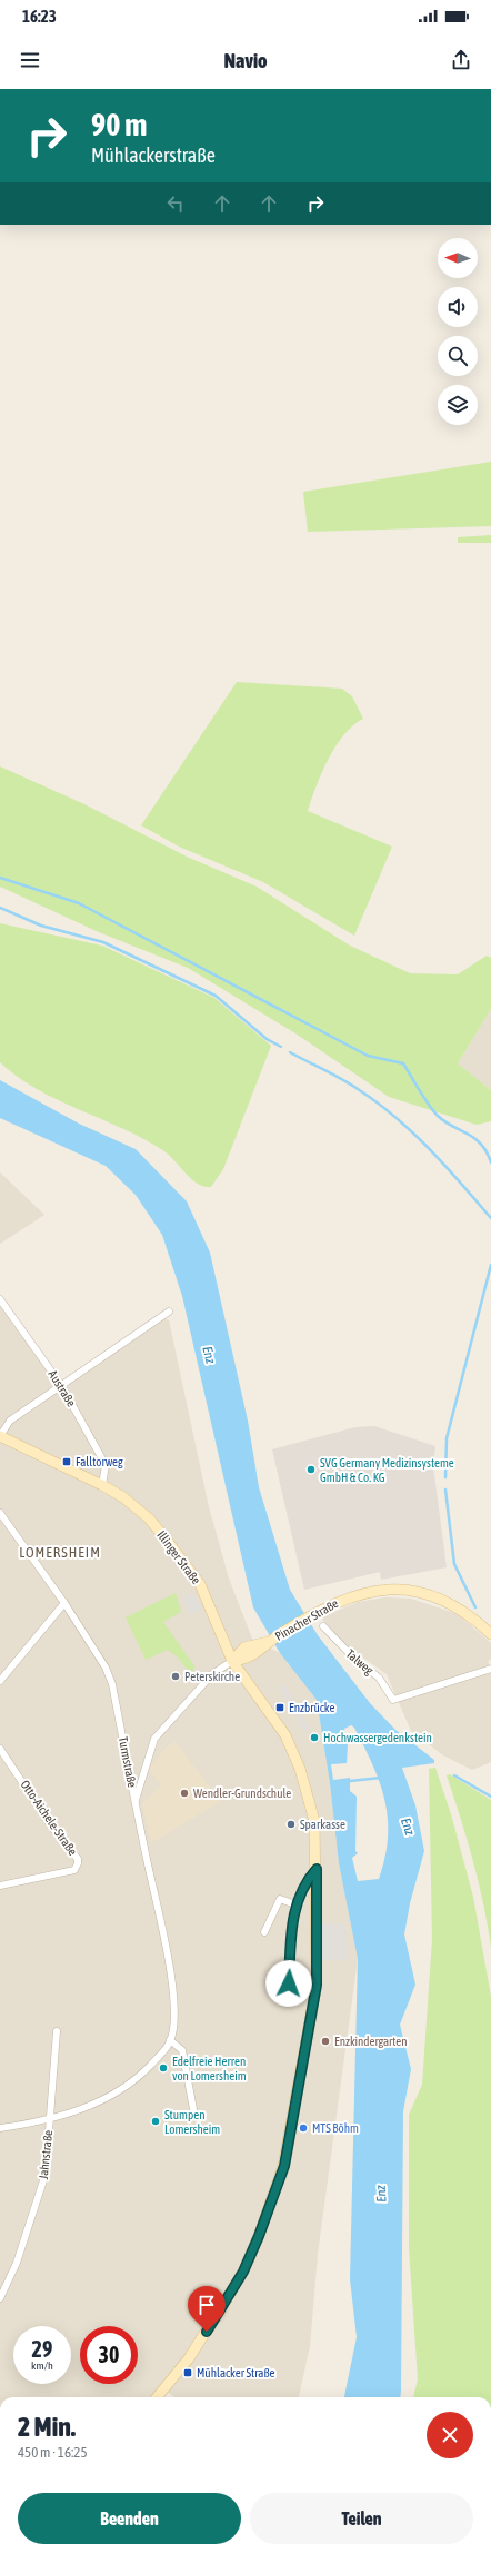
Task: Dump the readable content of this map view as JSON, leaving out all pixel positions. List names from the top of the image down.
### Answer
{
  "streets": {
    "street": [
      "Austraße",
      "Illinger Straße",
      "Pinacher Straße",
      "Talweg",
      "Turmstraße",
      "Otto-Aichele-Straße",
      "Jahnstraße"
    ]
  },
  "crossings": [
    ["Austraße", "Illinger Straße"],
    ["Illinger Straße", "Pinacher Straße"],
    ["Turmstraße", "Jahnstraße"]
  ],
  "districts": ["LOMERSHEIM"],
  "water": ["Enz"],
  "places": {
    "transit": ["Falltorweg", "Enzbrücke", "Mühlacker Straße"],
    "other": [
      "SVG Germany Medizinsysteme GmbH & Co. KG",
      "Peterskirche",
      "Hochwassergedenkstein",
      "Wendler-Grundschule",
      "Sparkasse",
      "Enzkindergarten",
      "Edelfreie Herren von Lomersheim",
      "Stumpen Lomersheim",
      "MTS Böhm"
    ]
  },
  "north": "left",
  "page": {
    "status": "16:23",
    "header": "Navio",
    "turn": ["90 m", "Mühlackerstraße"],
    "speed": "29 km/h",
    "limit": "30",
    "heading": ["2 Min.", "450 m · 16:25"],
    "buttons": ["Beenden", "Teilen"]
  }
}
